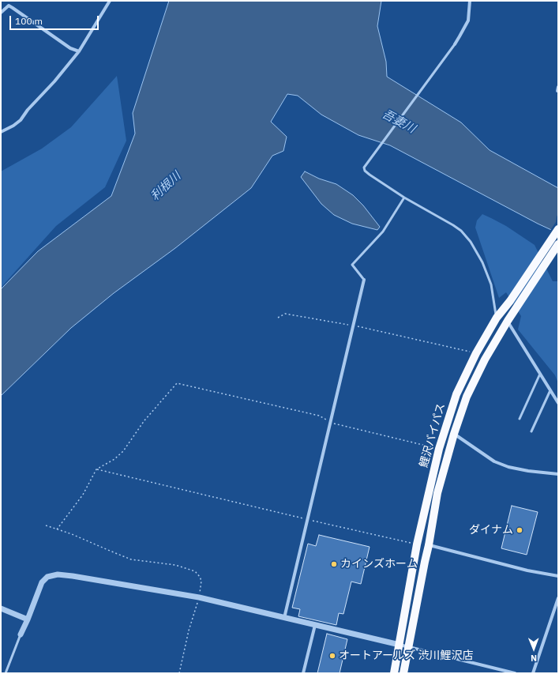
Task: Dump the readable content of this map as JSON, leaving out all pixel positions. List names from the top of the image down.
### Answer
{
  "streets": {
    "highway": ["鯉沢バイパス"]
  },
  "water": ["吾妻川", "利根川"],
  "places": ["ダイナム", "カインズホーム", "オートアールズ 渋川鯉沢店"],
  "scale_bar": "100 m",
  "north": "bottom"
}
